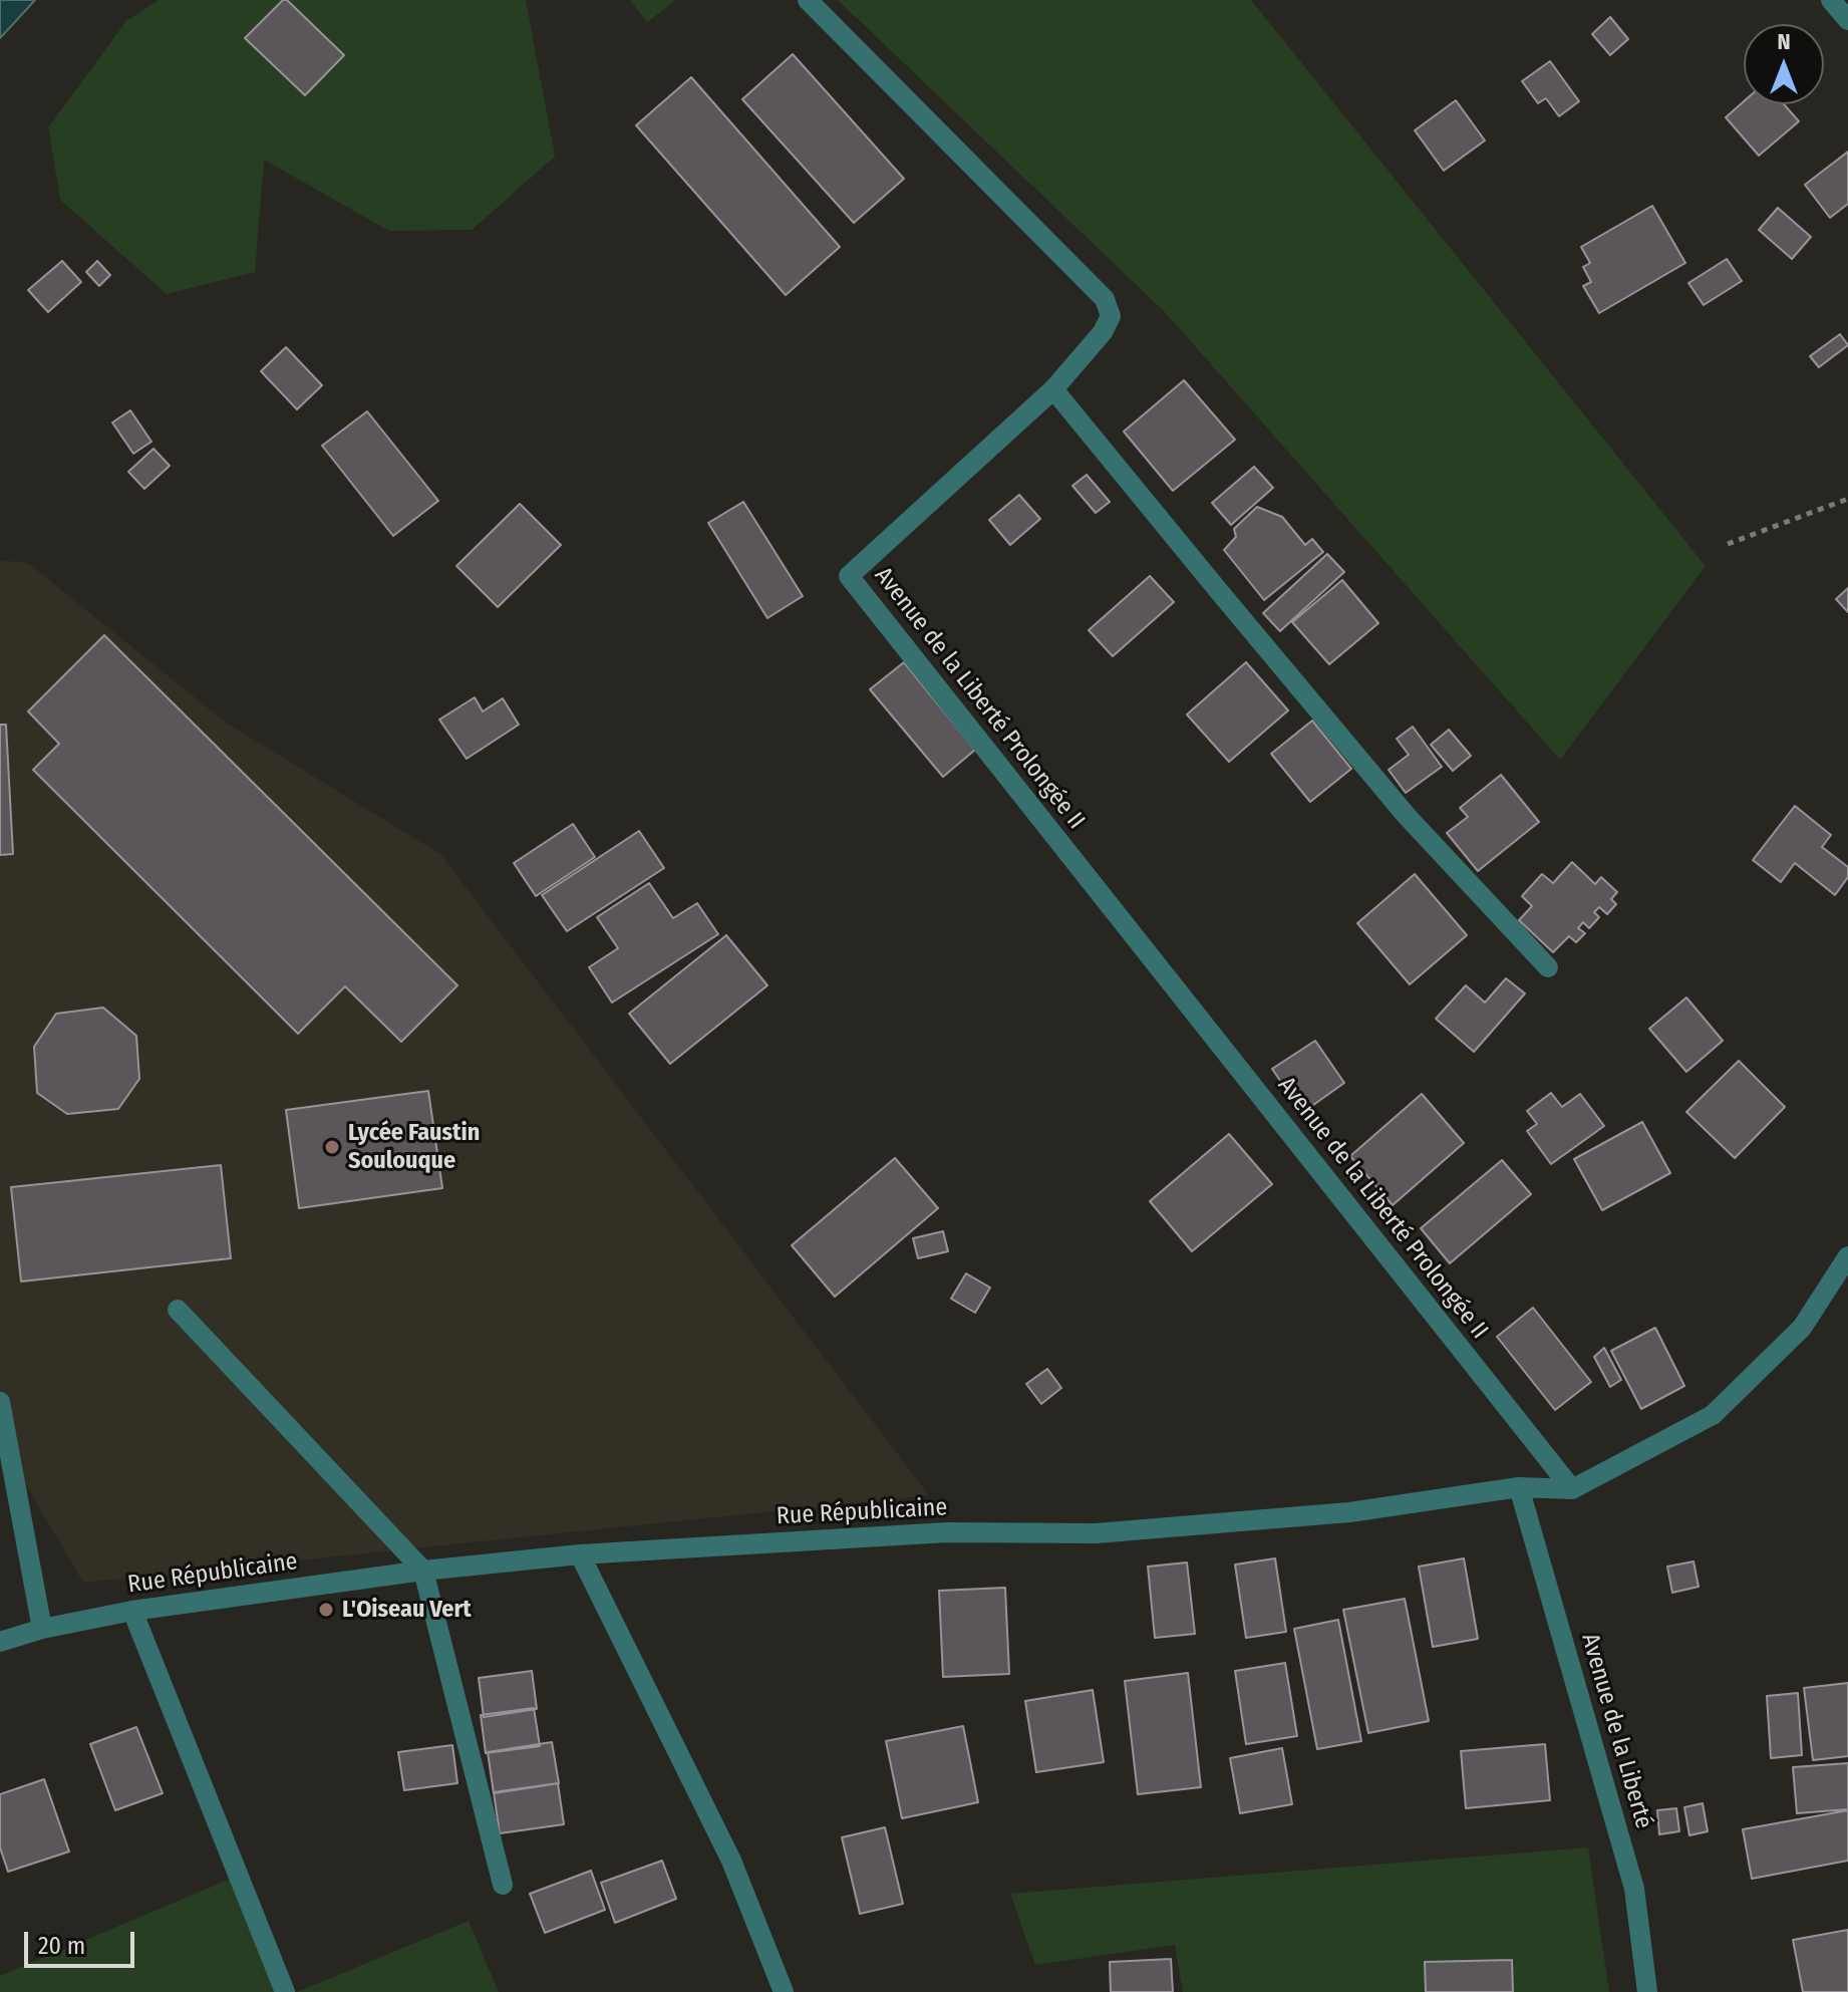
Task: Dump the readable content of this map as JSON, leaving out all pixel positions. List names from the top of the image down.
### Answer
{
  "streets": {
    "street": ["Avenue de la Liberté Prolongée II", "Rue Républicaine", "Avenue de la Liberté"]
  },
  "crossings": [
    ["Avenue de la Liberté Prolongée II", "Rue Républicaine"],
    ["Rue Républicaine", "Avenue de la Liberté"]
  ],
  "places": ["Lycée Faustin Soulouque", "L'Oiseau Vert"],
  "scale_bar": "20 m",
  "north": "top"
}
